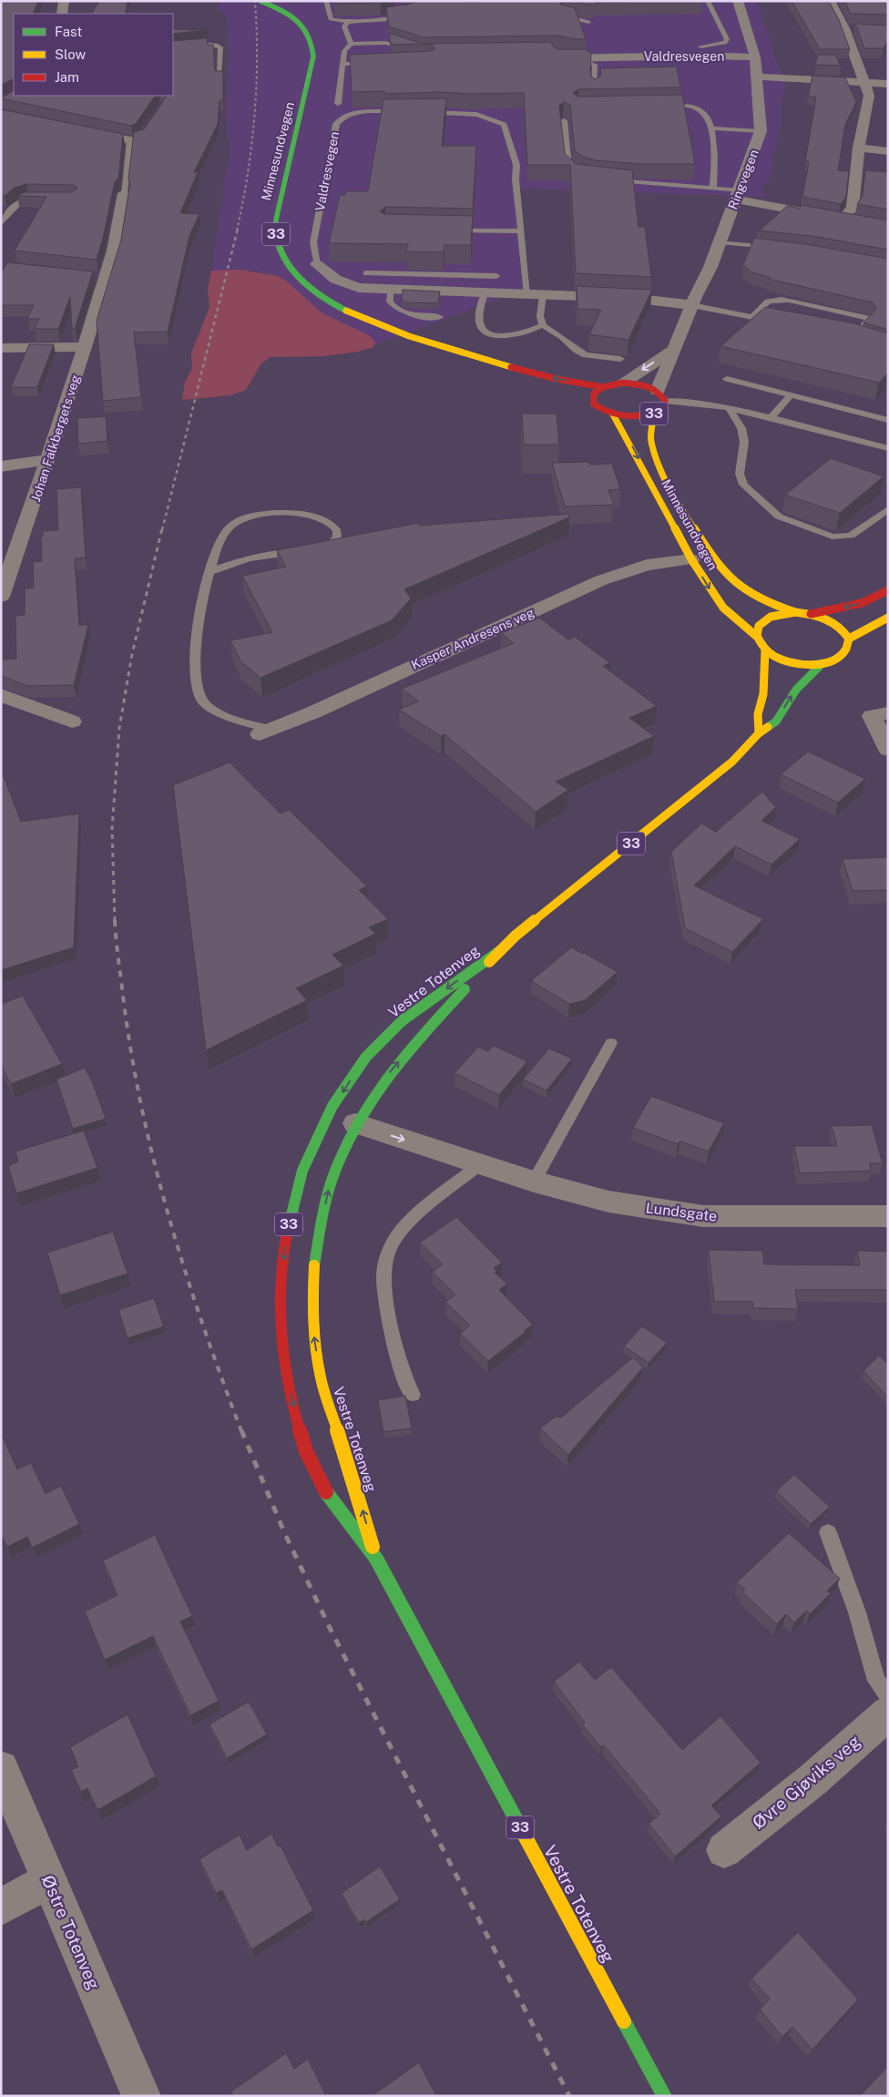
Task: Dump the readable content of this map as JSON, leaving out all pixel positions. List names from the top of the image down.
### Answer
{
  "streets": {
    "main road": ["Minnesundvegen", "33", "Vestre Totenveg"],
    "street": [
      "Valdresvegen",
      "Ringvegen",
      "Johan Falkbergets veg",
      "Kasper Andresens veg",
      "Lundsgate",
      "Øvre Gjøviks veg",
      "Østre Totenveg"
    ]
  },
  "crossings": [
    ["Valdresvegen", "Ringvegen"],
    ["Minnesundvegen", "Ringvegen"],
    ["Minnesundvegen", "33"],
    ["Minnesundvegen", "Kasper Andresens veg"],
    ["Ringvegen", "33"],
    ["33", "Vestre Totenveg"],
    ["Vestre Totenveg", "Lundsgate"]
  ],
  "legend": ["Fast", "Slow", "Jam"]
}
